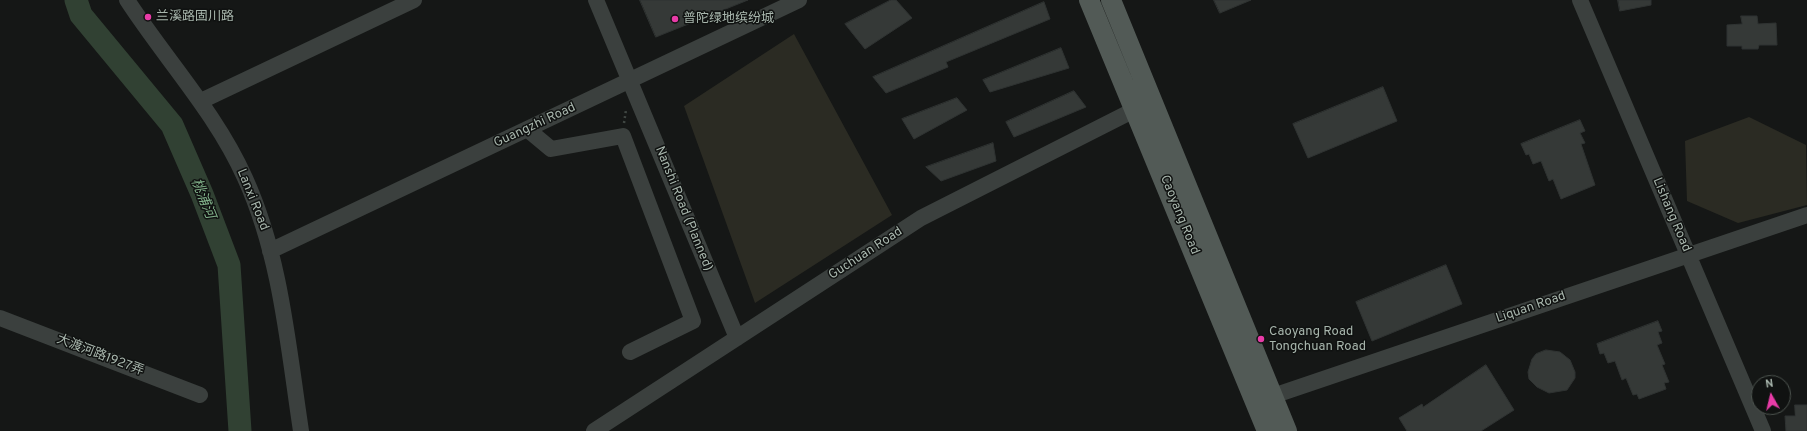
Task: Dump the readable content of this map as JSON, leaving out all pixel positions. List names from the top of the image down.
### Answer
{
  "streets": {
    "main road": ["Caoyang Road"],
    "street": [
      "Guangzhi Road",
      "Lanxi Road",
      "Nanshi Road (Planned)",
      "Lishang Road",
      "Guchuan Road",
      "Liquan Road",
      "大渡河路1927弄"
    ]
  },
  "crossings": [
    ["Guangzhi Road", "Lanxi Road"],
    ["Guangzhi Road", "Nanshi Road (Planned)"],
    ["Nanshi Road (Planned)", "Guchuan Road"],
    ["Caoyang Road", "Guchuan Road"],
    ["Caoyang Road", "Liquan Road"],
    ["Lishang Road", "Liquan Road"]
  ],
  "water": ["桃浦河"],
  "places": ["兰溪路固川路", "普陀绿地缤纷城", "Caoyang Road Tongchuan Road"],
  "north": "top"
}
